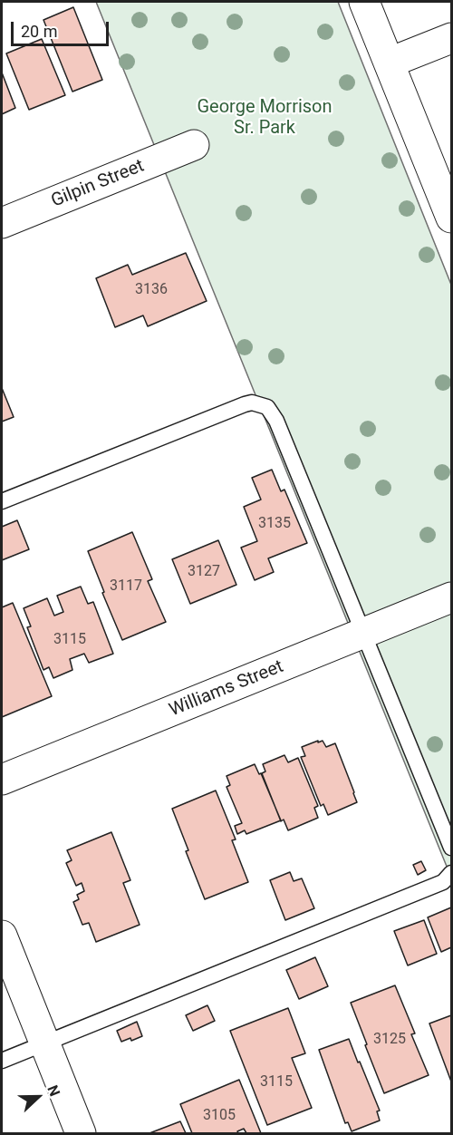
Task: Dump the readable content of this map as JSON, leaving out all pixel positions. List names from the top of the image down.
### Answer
{
  "streets": {
    "street": ["Gilpin Street", "Williams Street"]
  },
  "parks": ["George Morrison Sr. Park"],
  "house_numbers": [
    "3136",
    "3135",
    "3127",
    "3117",
    "3115",
    "3125",
    "3115",
    "3105"
  ],
  "scale_bar": "20 m",
  "north": "right"
}
